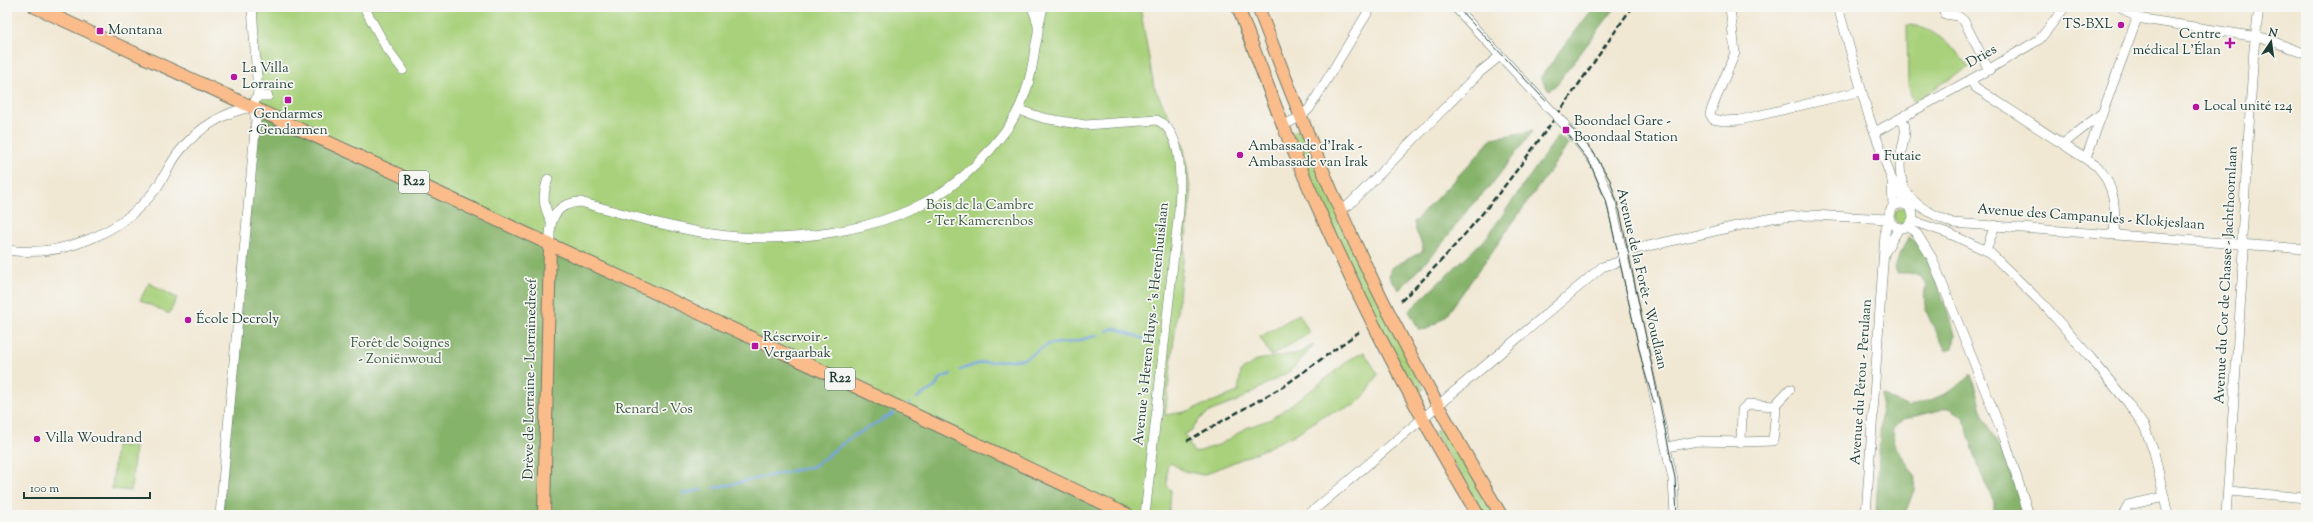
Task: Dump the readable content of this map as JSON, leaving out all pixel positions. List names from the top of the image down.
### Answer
{
  "streets": {
    "main road": ["R22", "Drève de Lorraine - Lorrainedreef"],
    "street": [
      "Dries",
      "Avenue des Campanules - Klokjeslaan",
      "Avenue du Cor de Chasse - Jachthoornlaan",
      "Avenue de la Forêt - Woudlaan",
      "Avenue 's Heren Huys - 's Herenhuislaan",
      "Avenue du Pérou - Perulaan"
    ]
  },
  "crossings": [
    ["Dries", "Avenue des Campanules - Klokjeslaan"],
    ["R22", "Drève de Lorraine - Lorrainedreef"],
    ["Avenue des Campanules - Klokjeslaan", "Avenue du Cor de Chasse - Jachthoornlaan"]
  ],
  "parks": ["Bois de la Cambre - Ter Kamerenbos", "Forêt de Soignes - Zoniënwoud", "Renard - Vos"],
  "places": {
    "other": [
      "TS-BXL",
      "La Villa Lorraine",
      "Local unité 124",
      "Ambassade d'Irak - Ambassade van Irak",
      "École Decroly",
      "Villa Woudrand"
    ],
    "transit": [
      "Montana",
      "Gendarmes - Gendarmen",
      "Boondael Gare - Boondaal Station",
      "Futaie",
      "Réservoir - Vergaarbak"
    ],
    "health": ["Centre médical L'Élan"]
  },
  "scale_bar": "100 m",
  "north": "top"
}
